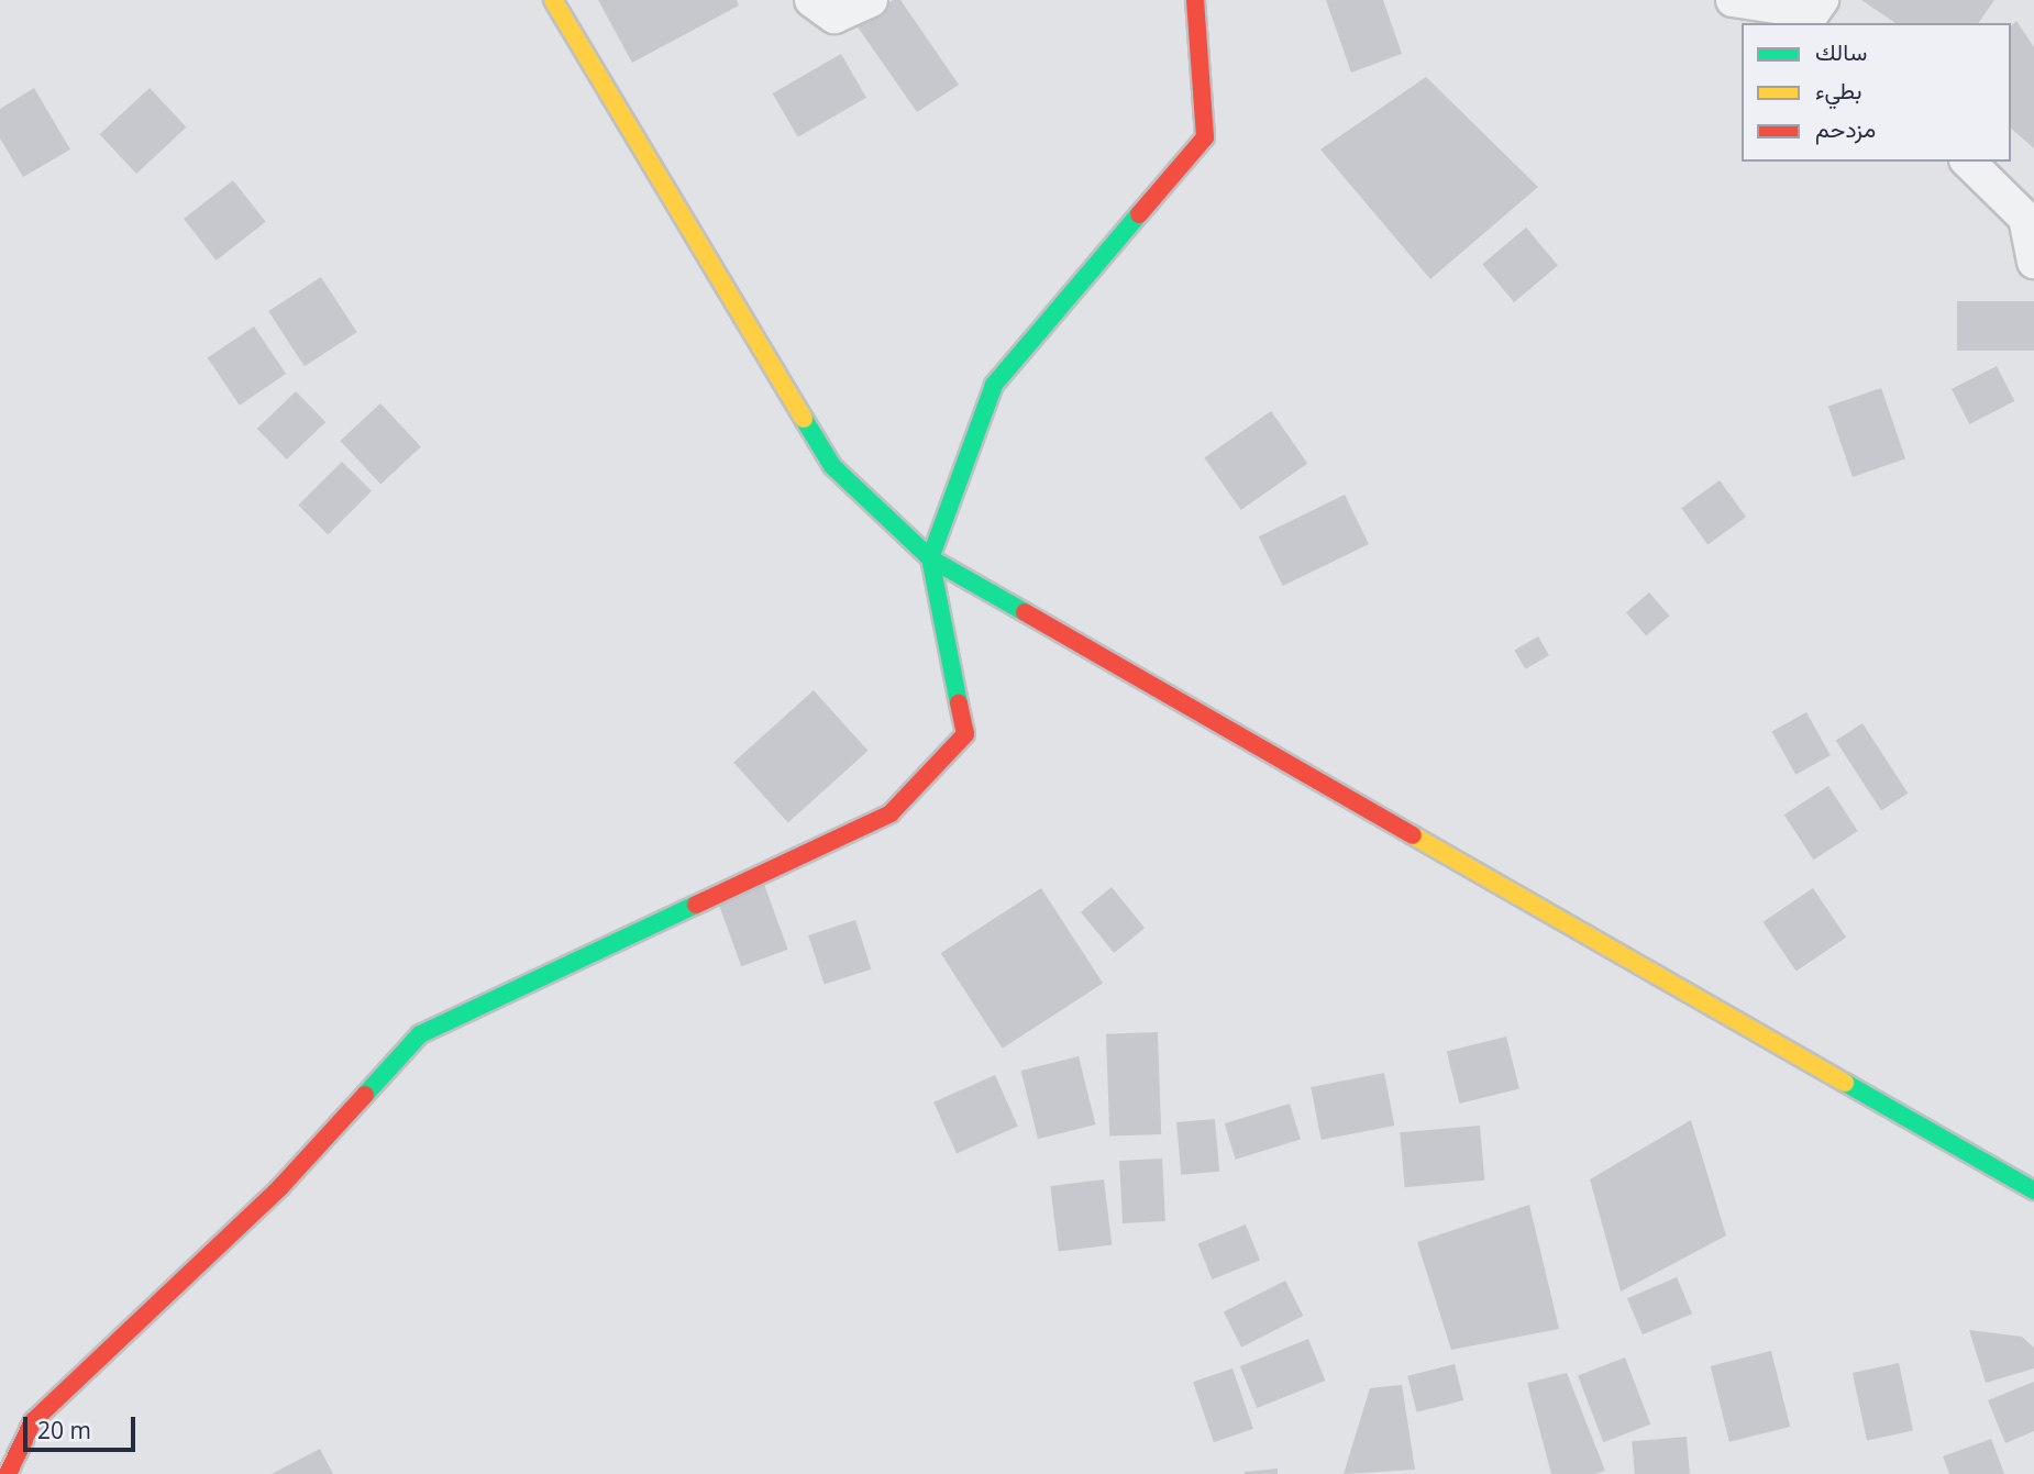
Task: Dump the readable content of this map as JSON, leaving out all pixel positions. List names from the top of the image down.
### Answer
{
  "legend": ["سالك", "بطيء", "مزدحم"],
  "scale_bar": "20 m"
}
